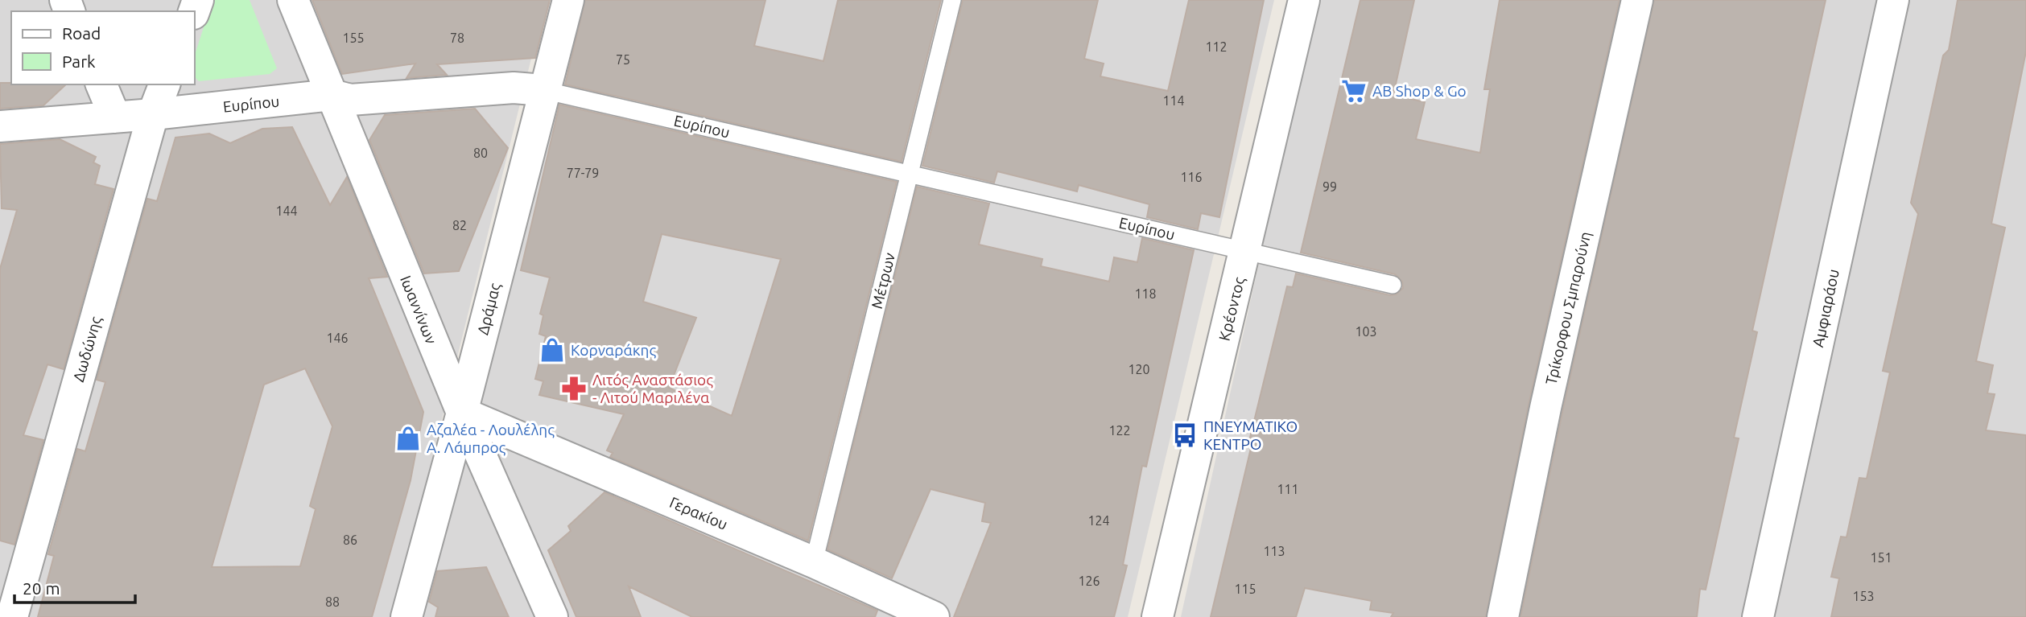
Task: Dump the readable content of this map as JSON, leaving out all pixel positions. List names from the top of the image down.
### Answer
{
  "streets": {
    "street": [
      "Ευρίπου",
      "Τρίκορφου Σμπαρούνη",
      "Αμφιαράου",
      "Δράμας",
      "Κρέοντος",
      "Ιωαννίνων",
      "Δωδώνης",
      "Γερακίου"
    ],
    "lane": ["Μέτρων"]
  },
  "crossings": [
    ["Ευρίπου", "Μέτρων"],
    ["Ευρίπου", "Δράμας"],
    ["Ευρίπου", "Κρέοντος"],
    ["Ευρίπου", "Ιωαννίνων"],
    ["Ευρίπου", "Δωδώνης"],
    ["Μέτρων", "Γερακίου"],
    ["Δράμας", "Ιωαννίνων"],
    ["Δράμας", "Γερακίου"],
    ["Ιωαννίνων", "Γερακίου"]
  ],
  "places": {
    "supermarket": ["ΑΒ Shop & Go"],
    "shop": ["Κορναράκης", "Αζαλέα - Λουλέλης Α. Λάμπρος"],
    "pharmacy": ["Λιτός Αναστάσιος - Λιτού Μαριλένα"],
    "bus stop": ["ΠΝΕΥΜΑΤΙΚΟ ΚΕΝΤΡΟ"]
  },
  "house_numbers": [
    "155",
    "78",
    "112",
    "75",
    "114",
    "80",
    "77-79",
    "116",
    "99",
    "144",
    "82",
    "118",
    "103",
    "146",
    "120",
    "122",
    "111",
    "124",
    "86",
    "113",
    "151",
    "126",
    "115",
    "153",
    "88"
  ],
  "legend": ["Road", "Park"],
  "scale_bar": "20 m"
}
